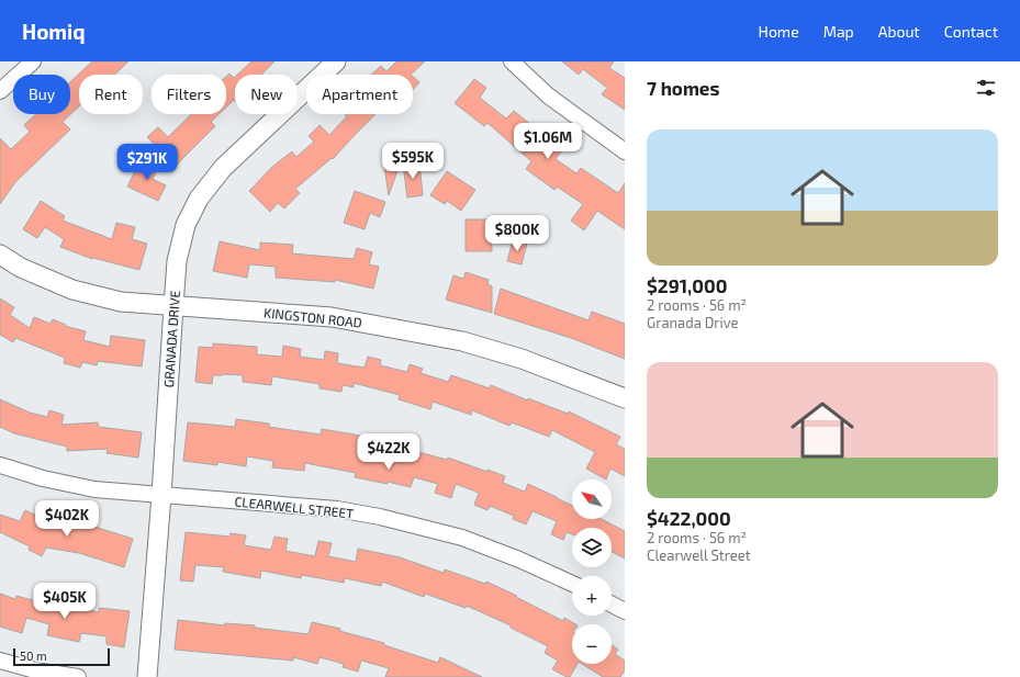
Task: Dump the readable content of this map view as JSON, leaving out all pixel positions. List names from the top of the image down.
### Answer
{
  "streets": {
    "street": ["KINGSTON ROAD", "GRANADA DRIVE", "CLEARWELL STREET"]
  },
  "crossings": [
    ["KINGSTON ROAD", "GRANADA DRIVE"],
    ["GRANADA DRIVE", "CLEARWELL STREET"]
  ],
  "scale_bar": "50 m",
  "north": "top left",
  "page": {
    "header": "Homiq",
    "nav": [
      "Home",
      "Map",
      "About",
      "Contact"
    ],
    "heading": "7 homes",
    "chip": [
      "Buy",
      "Rent",
      "Filters",
      "New",
      "Apartment"
    ],
    "list": [
      {
        "name": "$291,000",
        "note": "2 rooms · 56 m² · Granada Drive"
      },
      {
        "name": "$422,000",
        "note": "2 rooms · 56 m² · Clearwell Street"
      }
    ],
    "price": [
      "$1.06M",
      "$595K",
      "$291K",
      "$800K",
      "$422K",
      "$402K",
      "$405K"
    ],
    "map_buttons": ["+", "−"],
    "scale": "50 m"
  }
}
